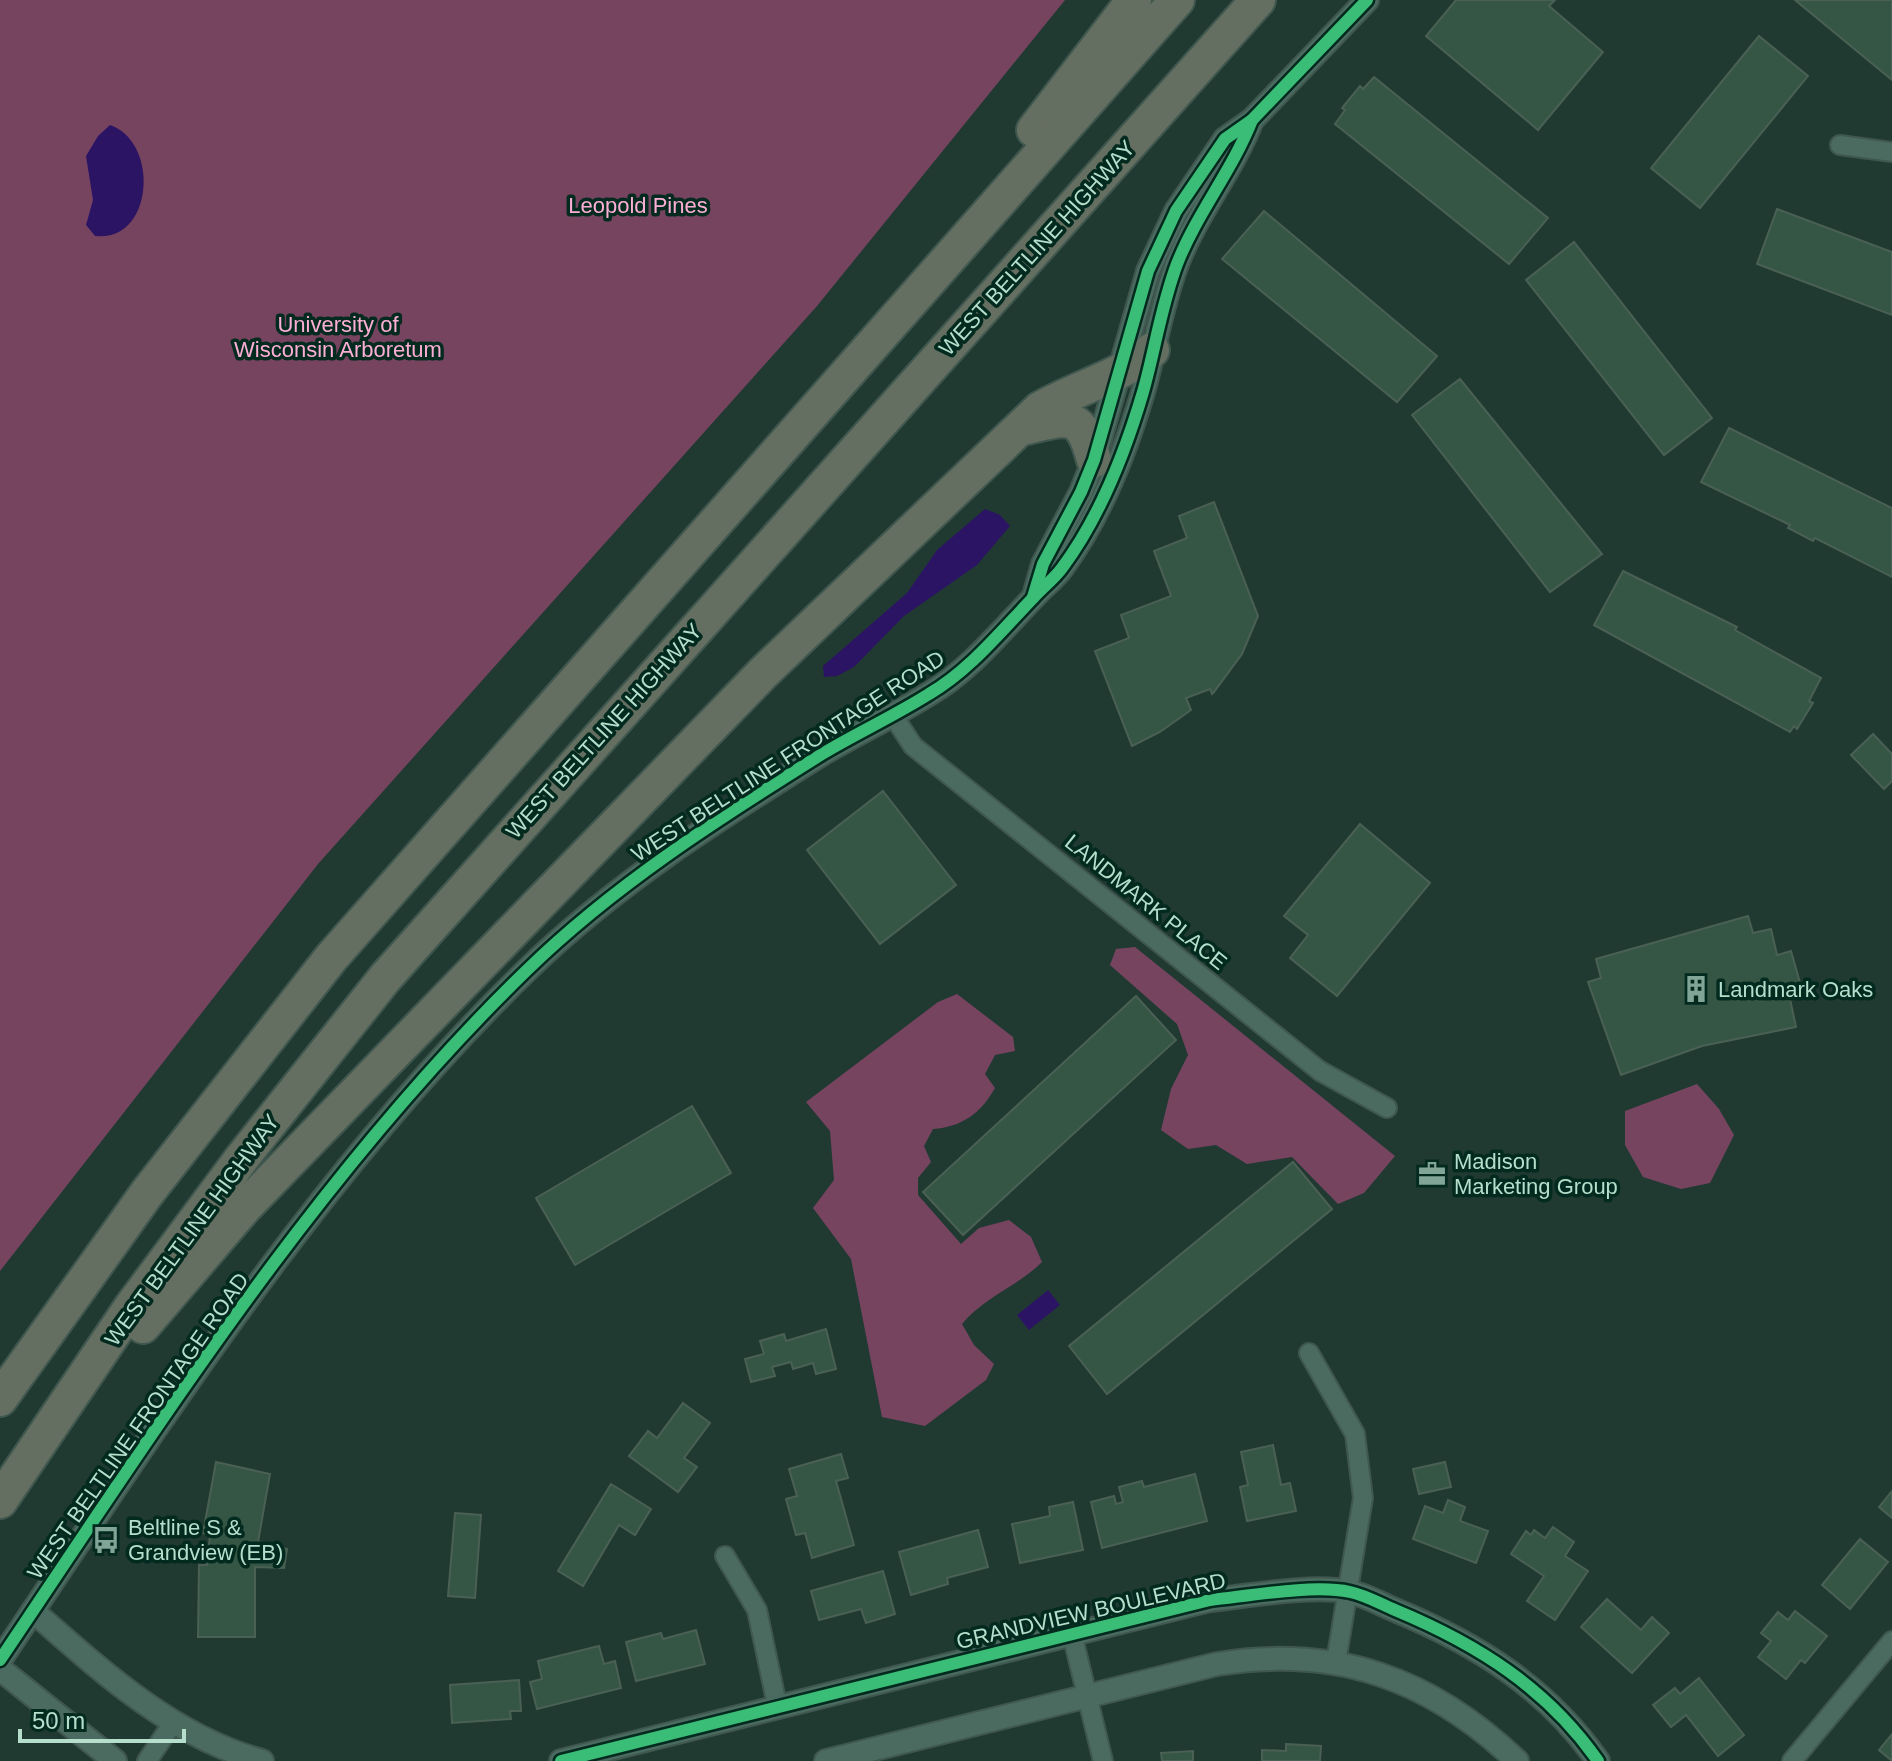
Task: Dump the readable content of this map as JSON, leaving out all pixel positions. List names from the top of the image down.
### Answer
{
  "streets": {
    "highway": ["WEST BELTLINE HIGHWAY"],
    "street": ["WEST BELTLINE FRONTAGE ROAD", "LANDMARK PLACE", "GRANDVIEW BOULEVARD"]
  },
  "crossings": [
    ["WEST BELTLINE FRONTAGE ROAD", "LANDMARK PLACE"]
  ],
  "parks": ["Leopold Pines", "University of Wisconsin Arboretum"],
  "places": {
    "building": ["Landmark Oaks"],
    "office": ["Madison Marketing Group"],
    "bus stop": ["Beltline S & Grandview (EB)"]
  },
  "scale_bar": "50 m"
}
